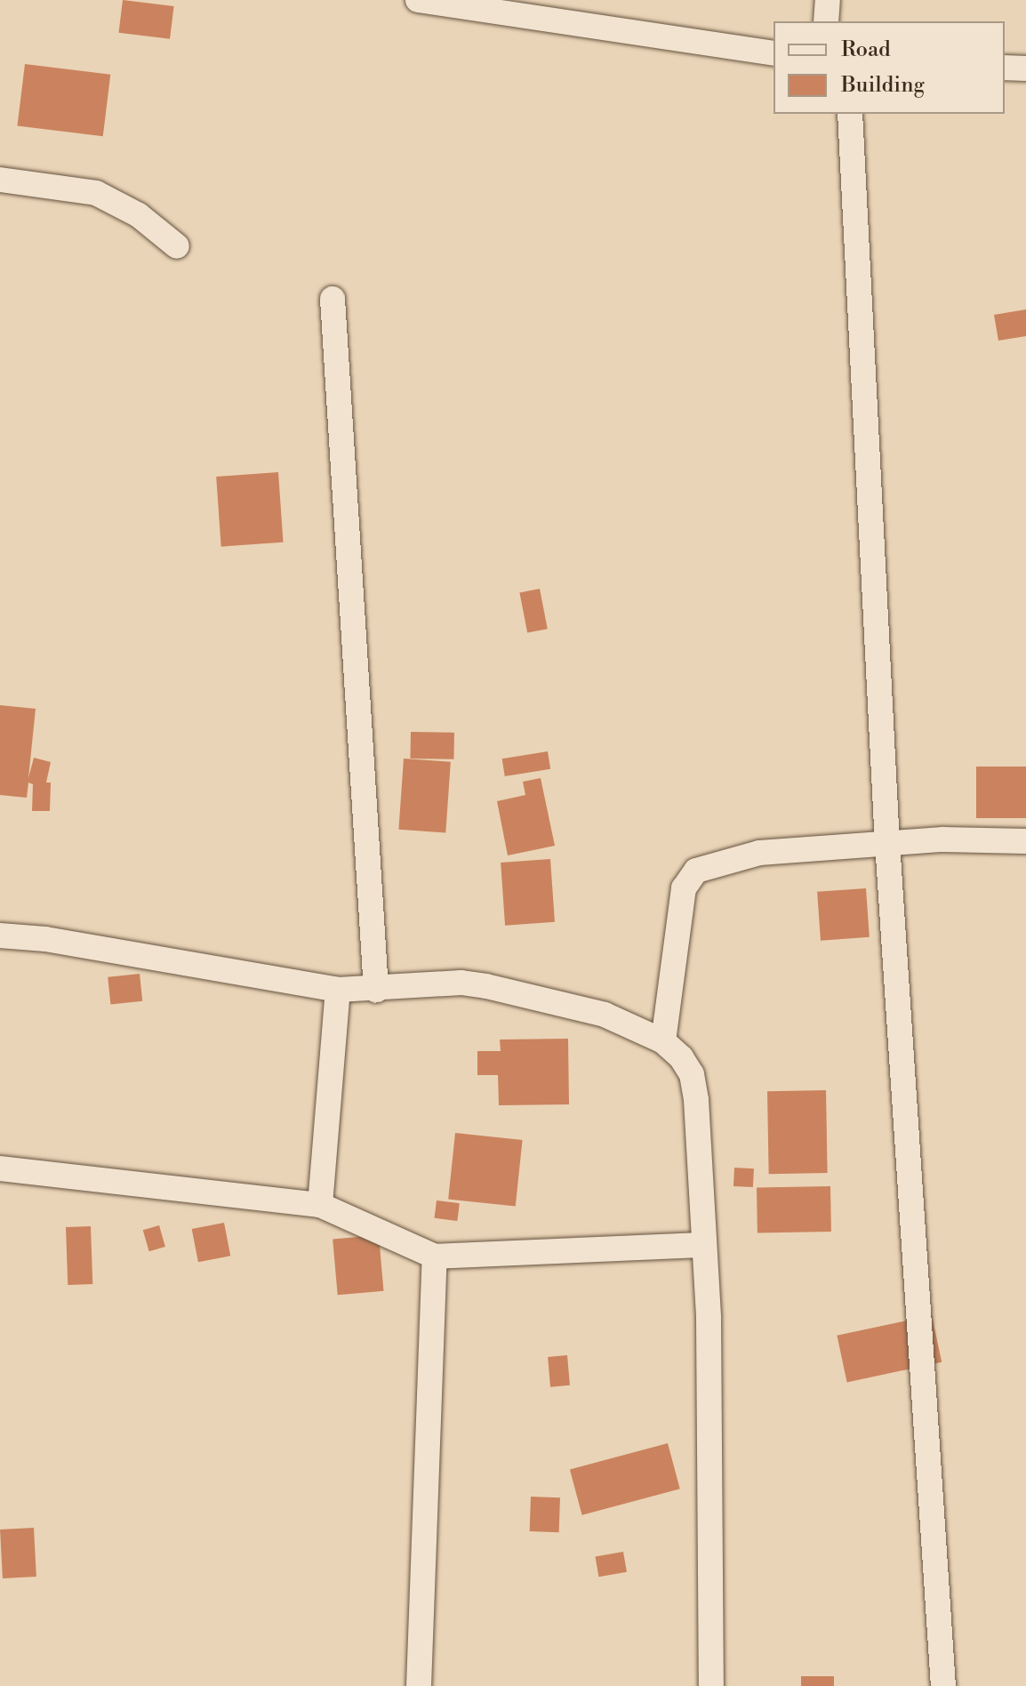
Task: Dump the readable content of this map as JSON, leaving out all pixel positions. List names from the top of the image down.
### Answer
{
  "legend": ["Road", "Building"]
}
